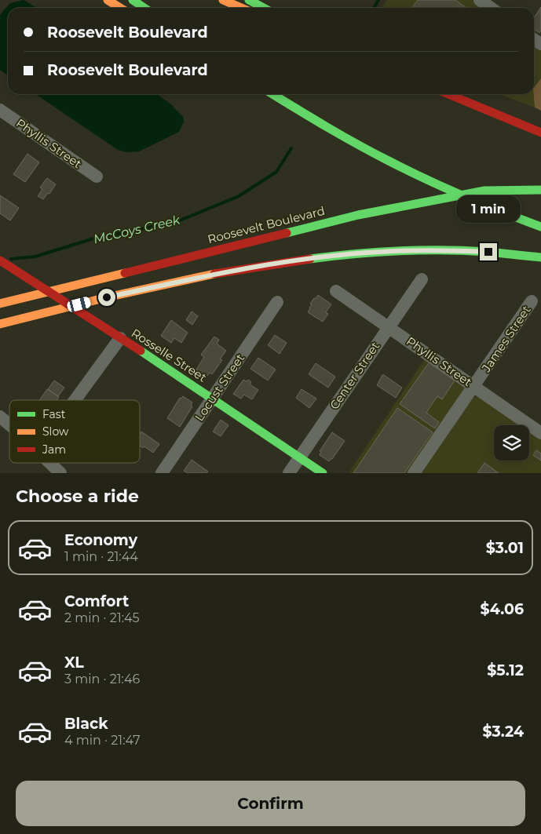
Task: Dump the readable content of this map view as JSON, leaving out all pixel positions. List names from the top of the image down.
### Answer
{
  "streets": {
    "main road": ["Roosevelt Boulevard", "Rosselle Street"],
    "street": [
      "Phyllis Street",
      "James Street",
      "Center Street",
      "Locust Street"
    ]
  },
  "crossings": [
    ["Phyllis Street", "James Street"],
    ["Phyllis Street", "Center Street"],
    ["Rosselle Street", "Center Street"],
    ["Rosselle Street", "Locust Street"]
  ],
  "water": ["McCoys Creek"],
  "legend": ["Fast", "Slow", "Jam"],
  "page": {
    "banner": ["Roosevelt Boulevard", "Roosevelt Boulevard"],
    "bubble": "1 min",
    "heading": "Choose a ride",
    "list": [
      {
        "name": "Economy",
        "note": "1 min · 21:44",
        "value": "$3.01"
      },
      {
        "name": "Comfort",
        "note": "2 min · 21:45",
        "value": "$4.06"
      },
      {
        "name": "XL",
        "note": "3 min · 21:46",
        "value": "$5.12"
      },
      {
        "name": "Black",
        "note": "4 min · 21:47",
        "value": "$3.24"
      }
    ],
    "buttons": "Confirm"
  }
}
